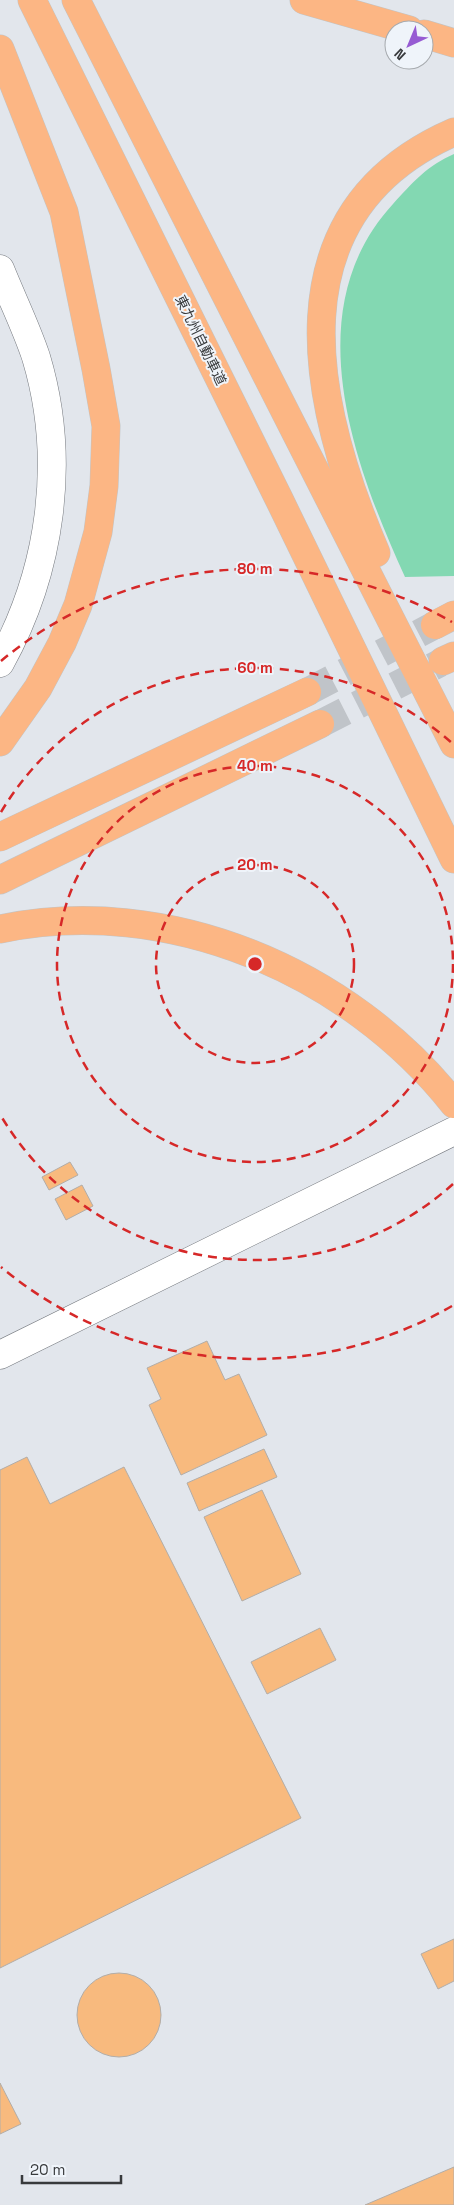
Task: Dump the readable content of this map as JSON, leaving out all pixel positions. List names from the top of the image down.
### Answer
{
  "streets": {
    "highway": ["東九州自動車道"]
  },
  "scale_bar": "20 m",
  "north": "bottom left",
  "rings": [
    "80 m",
    "60 m",
    "40 m",
    "20 m"
  ]
}
